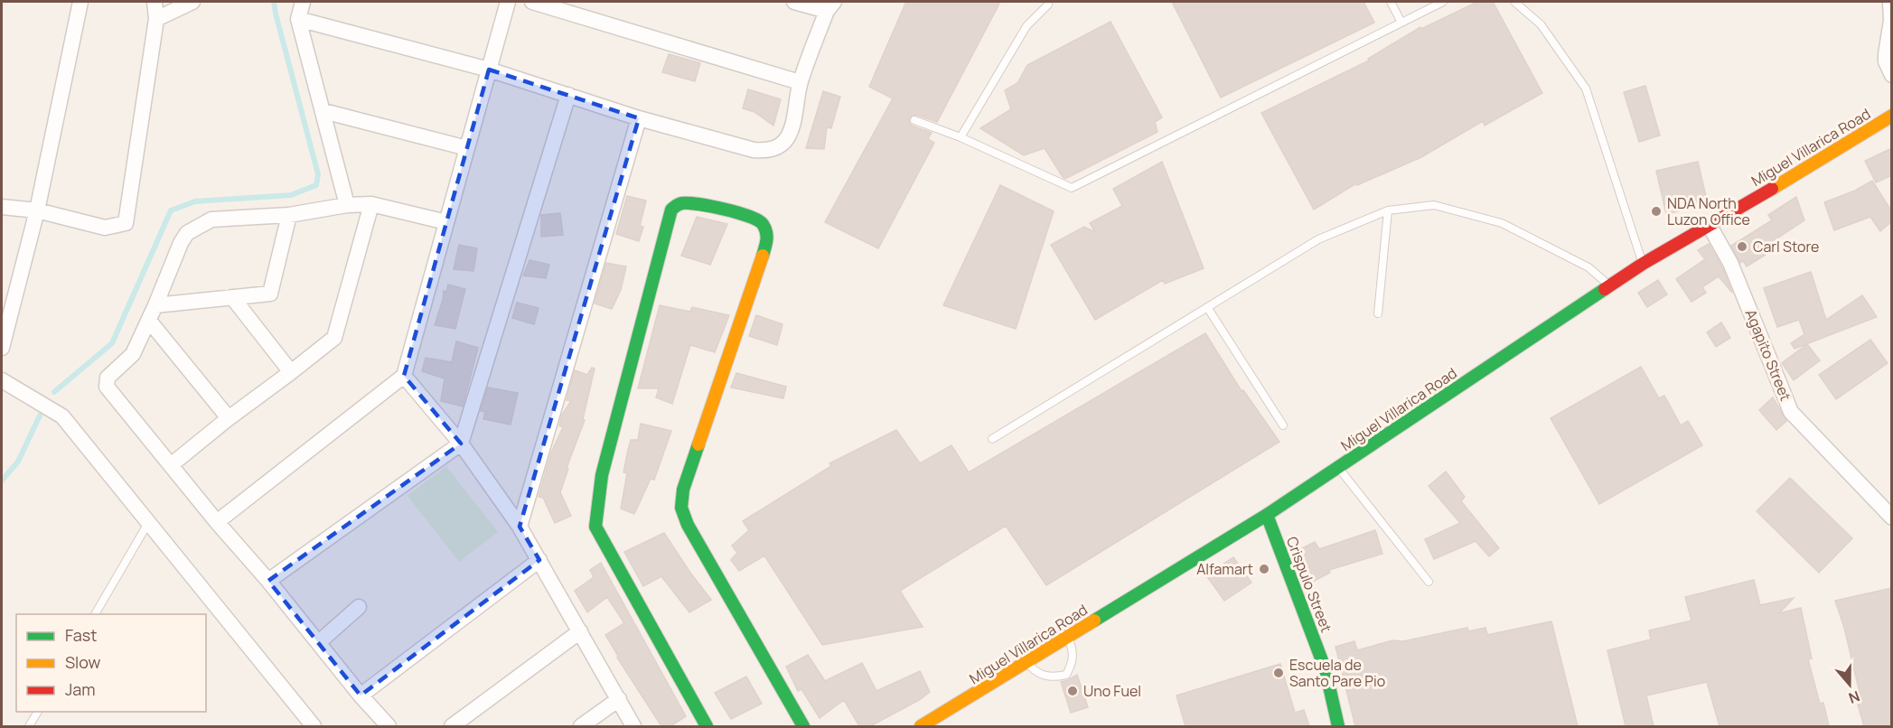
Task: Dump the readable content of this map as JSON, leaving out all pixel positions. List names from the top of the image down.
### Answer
{
  "streets": {
    "street": ["Miguel Villarica Road", "Agapito Street", "Crispulo Street"]
  },
  "crossings": [
    ["Miguel Villarica Road", "Agapito Street"],
    ["Miguel Villarica Road", "Crispulo Street"]
  ],
  "places": [
    "NDA North Luzon Office",
    "Carl Store",
    "Alfamart",
    "Escuela de Santo Pare Pio",
    "Uno Fuel"
  ],
  "legend": ["Fast", "Slow", "Jam"],
  "north": "bottom"
}
